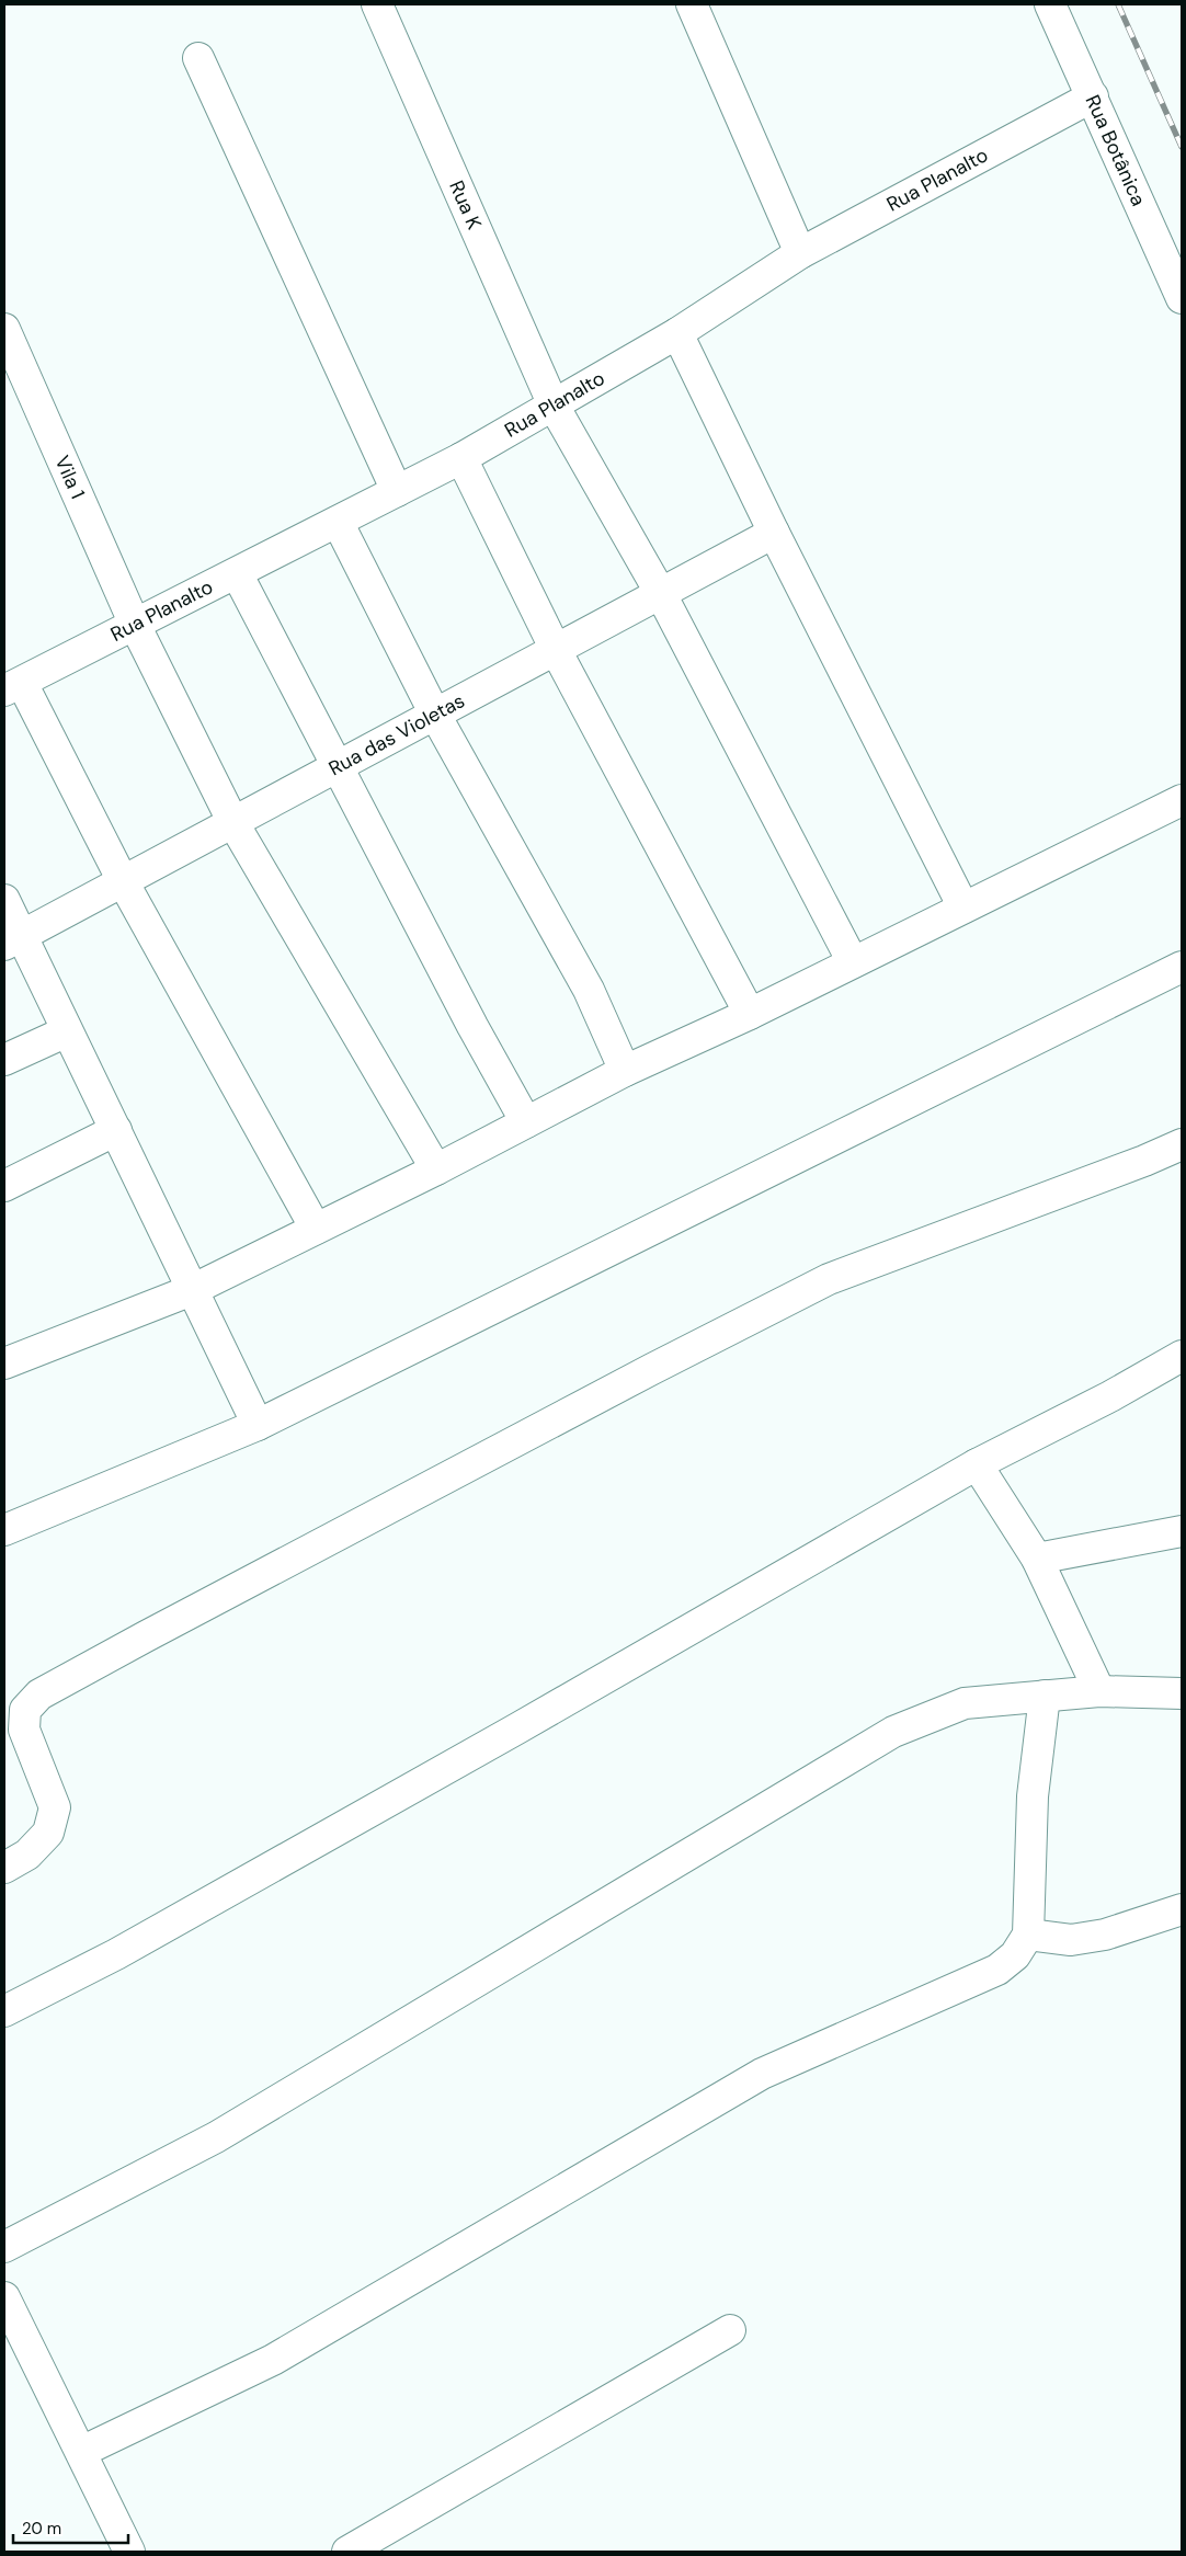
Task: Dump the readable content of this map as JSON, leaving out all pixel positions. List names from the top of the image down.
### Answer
{
  "streets": {
    "street": [
      "Rua Botânica",
      "Rua Planalto",
      "Rua K",
      "Vila 1",
      "Rua das Violetas"
    ]
  },
  "crossings": [
    ["Rua Botânica", "Rua Planalto"],
    ["Rua Planalto", "Rua K"],
    ["Rua Planalto", "Vila 1"],
    ["Rua K", "Rua das Violetas"],
    ["Vila 1", "Rua das Violetas"]
  ],
  "scale_bar": "20 m"
}
